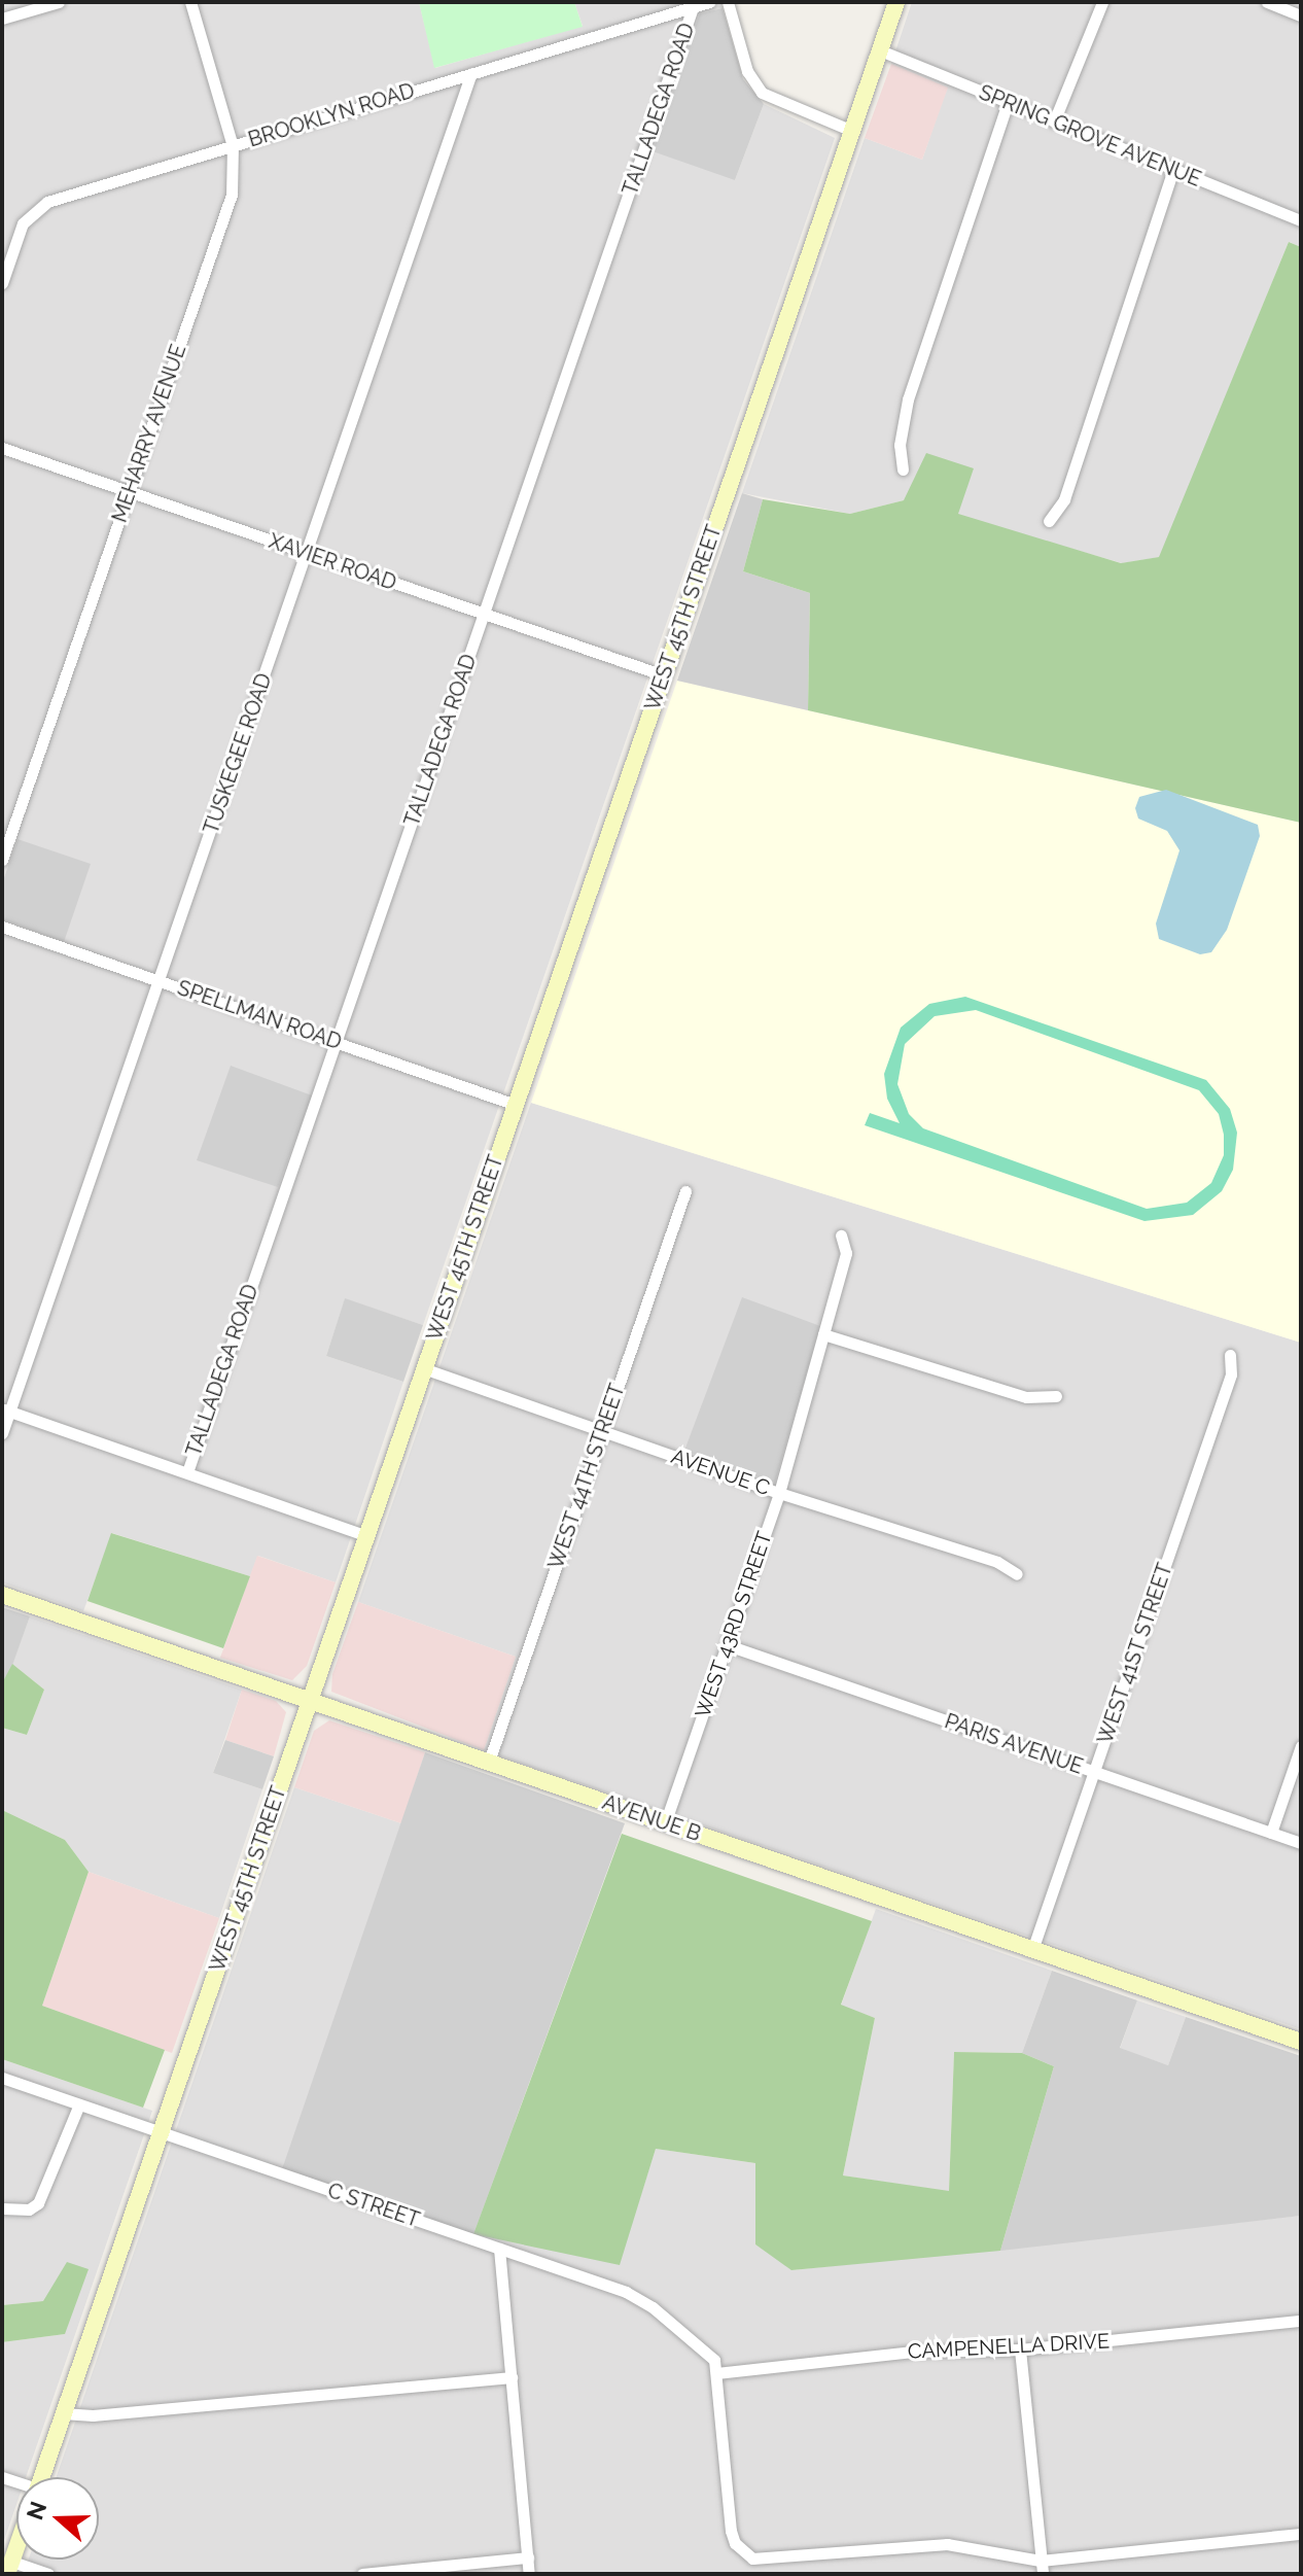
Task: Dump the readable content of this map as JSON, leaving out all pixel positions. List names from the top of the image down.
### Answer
{
  "streets": {
    "street": [
      "TALLADEGA ROAD",
      "BROOKLYN ROAD",
      "SPRING GROVE AVENUE",
      "MEHARRY AVENUE",
      "XAVIER ROAD",
      "WEST 45TH STREET",
      "TUSKEGEE ROAD",
      "SPELLMAN ROAD",
      "AVENUE C",
      "WEST 44TH STREET",
      "WEST 43RD STREET",
      "WEST 41ST STREET",
      "PARIS AVENUE",
      "AVENUE B",
      "C STREET",
      "CAMPENELLA DRIVE"
    ]
  },
  "crossings": [
    ["TALLADEGA ROAD", "BROOKLYN ROAD"],
    ["TALLADEGA ROAD", "XAVIER ROAD"],
    ["TALLADEGA ROAD", "SPELLMAN ROAD"],
    ["BROOKLYN ROAD", "MEHARRY AVENUE"],
    ["BROOKLYN ROAD", "TUSKEGEE ROAD"],
    ["SPRING GROVE AVENUE", "WEST 45TH STREET"],
    ["MEHARRY AVENUE", "XAVIER ROAD"],
    ["XAVIER ROAD", "WEST 45TH STREET"],
    ["XAVIER ROAD", "TUSKEGEE ROAD"],
    ["WEST 45TH STREET", "SPELLMAN ROAD"],
    ["WEST 45TH STREET", "AVENUE C"],
    ["WEST 45TH STREET", "AVENUE B"],
    ["WEST 45TH STREET", "C STREET"],
    ["TUSKEGEE ROAD", "SPELLMAN ROAD"],
    ["AVENUE C", "WEST 44TH STREET"],
    ["AVENUE C", "WEST 43RD STREET"],
    ["WEST 44TH STREET", "AVENUE B"],
    ["WEST 43RD STREET", "PARIS AVENUE"],
    ["WEST 43RD STREET", "AVENUE B"],
    ["WEST 41ST STREET", "PARIS AVENUE"],
    ["WEST 41ST STREET", "AVENUE B"],
    ["C STREET", "CAMPENELLA DRIVE"]
  ],
  "north": "left"
}
